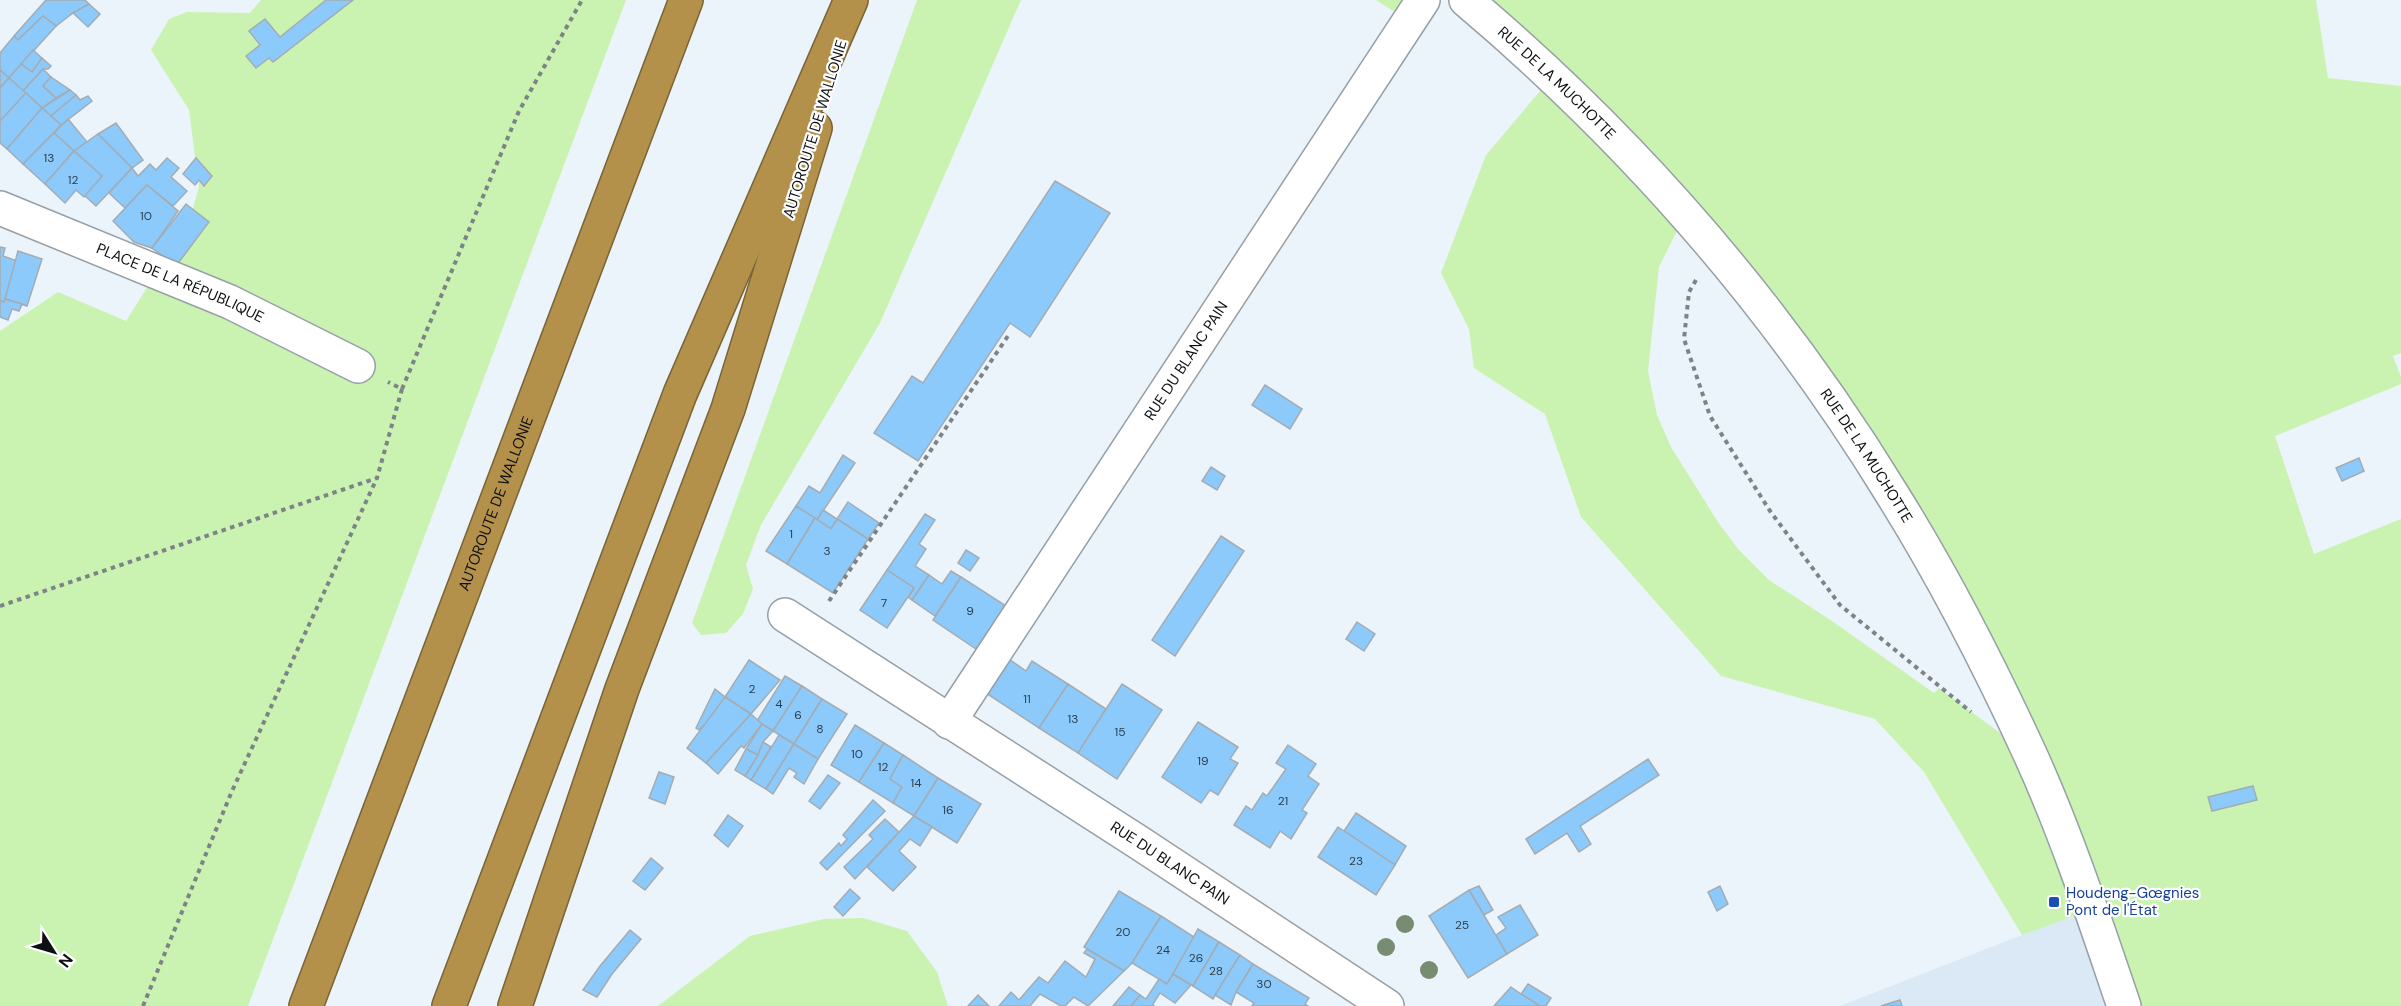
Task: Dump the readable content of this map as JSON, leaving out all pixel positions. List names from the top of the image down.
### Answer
{
  "streets": {
    "highway": ["AUTOROUTE DE WALLONIE"],
    "street": ["RUE DE LA MUCHOTTE", "PLACE DE LA RÉPUBLIQUE", "RUE DU BLANC PAIN"]
  },
  "places": {
    "transit": ["Houdeng-Gœgnies Pont de l'État"]
  },
  "house_numbers": [
    "13",
    "12",
    "10",
    "1",
    "3",
    "7",
    "9",
    "2",
    "11",
    "4",
    "6",
    "13",
    "8",
    "15",
    "10",
    "19",
    "12",
    "14",
    "21",
    "16",
    "23",
    "25",
    "20",
    "24",
    "26",
    "28",
    "30"
  ],
  "north": "bottom right"
}
